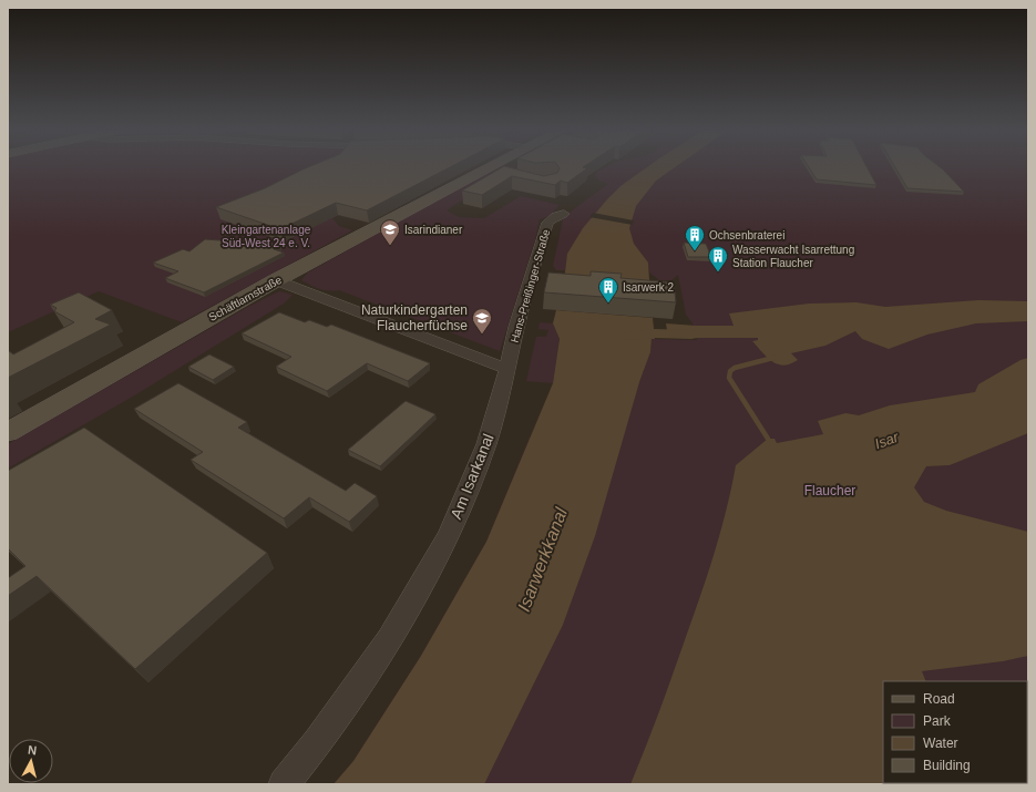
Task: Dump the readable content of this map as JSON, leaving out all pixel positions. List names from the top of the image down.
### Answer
{
  "streets": {
    "street": ["Hans-Preißinger-Straße", "Schäftlarnstraße", "Am Isarkanal"]
  },
  "crossings": [
    ["Hans-Preißinger-Straße", "Am Isarkanal"]
  ],
  "water": ["Isar", "Isarwerkkanal"],
  "parks": ["Kleingartenanlage Süd-West 24 e. V.", "Flaucher"],
  "places": {
    "school or university": ["Isarindianer", "Naturkindergarten Flaucherfüchse"],
    "building": ["Ochsenbraterei", "Wasserwacht Isarrettung Station Flaucher", "Isarwerk 2"]
  },
  "legend": [
    "Road",
    "Park",
    "Water",
    "Building"
  ],
  "north": "top"
}
